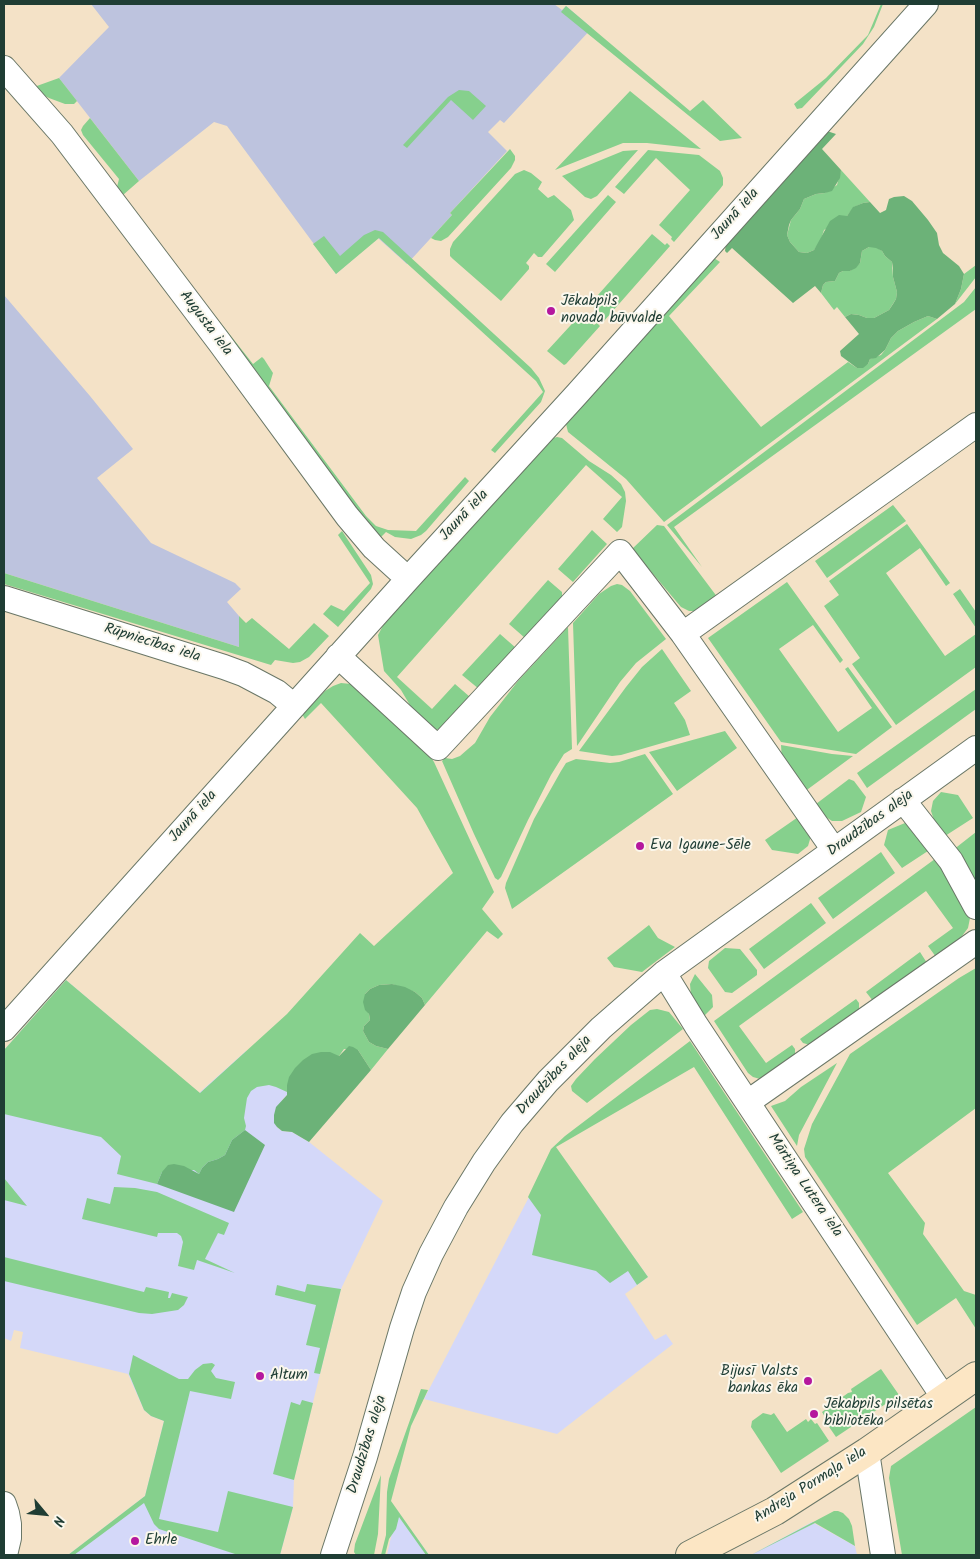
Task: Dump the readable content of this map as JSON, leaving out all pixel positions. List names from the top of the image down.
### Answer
{
  "streets": {
    "street": [
      "Jaunā iela",
      "Augusta iela",
      "Rūpniecības iela",
      "Draudzības aleja",
      "Mārtiņa Lutera iela",
      "Andreja Pormaļa iela"
    ]
  },
  "crossings": [
    ["Jaunā iela", "Augusta iela"],
    ["Jaunā iela", "Rūpniecības iela"],
    ["Draudzības aleja", "Mārtiņa Lutera iela"],
    ["Mārtiņa Lutera iela", "Andreja Pormaļa iela"]
  ],
  "places": [
    "Jēkabpils novada būvvalde",
    "Eva Igaune-Sēle",
    "Altum",
    "Bijusī Valsts bankas ēka",
    "Jēkabpils pilsētas bibliotēka",
    "Ehrle"
  ],
  "north": "bottom right"
}
